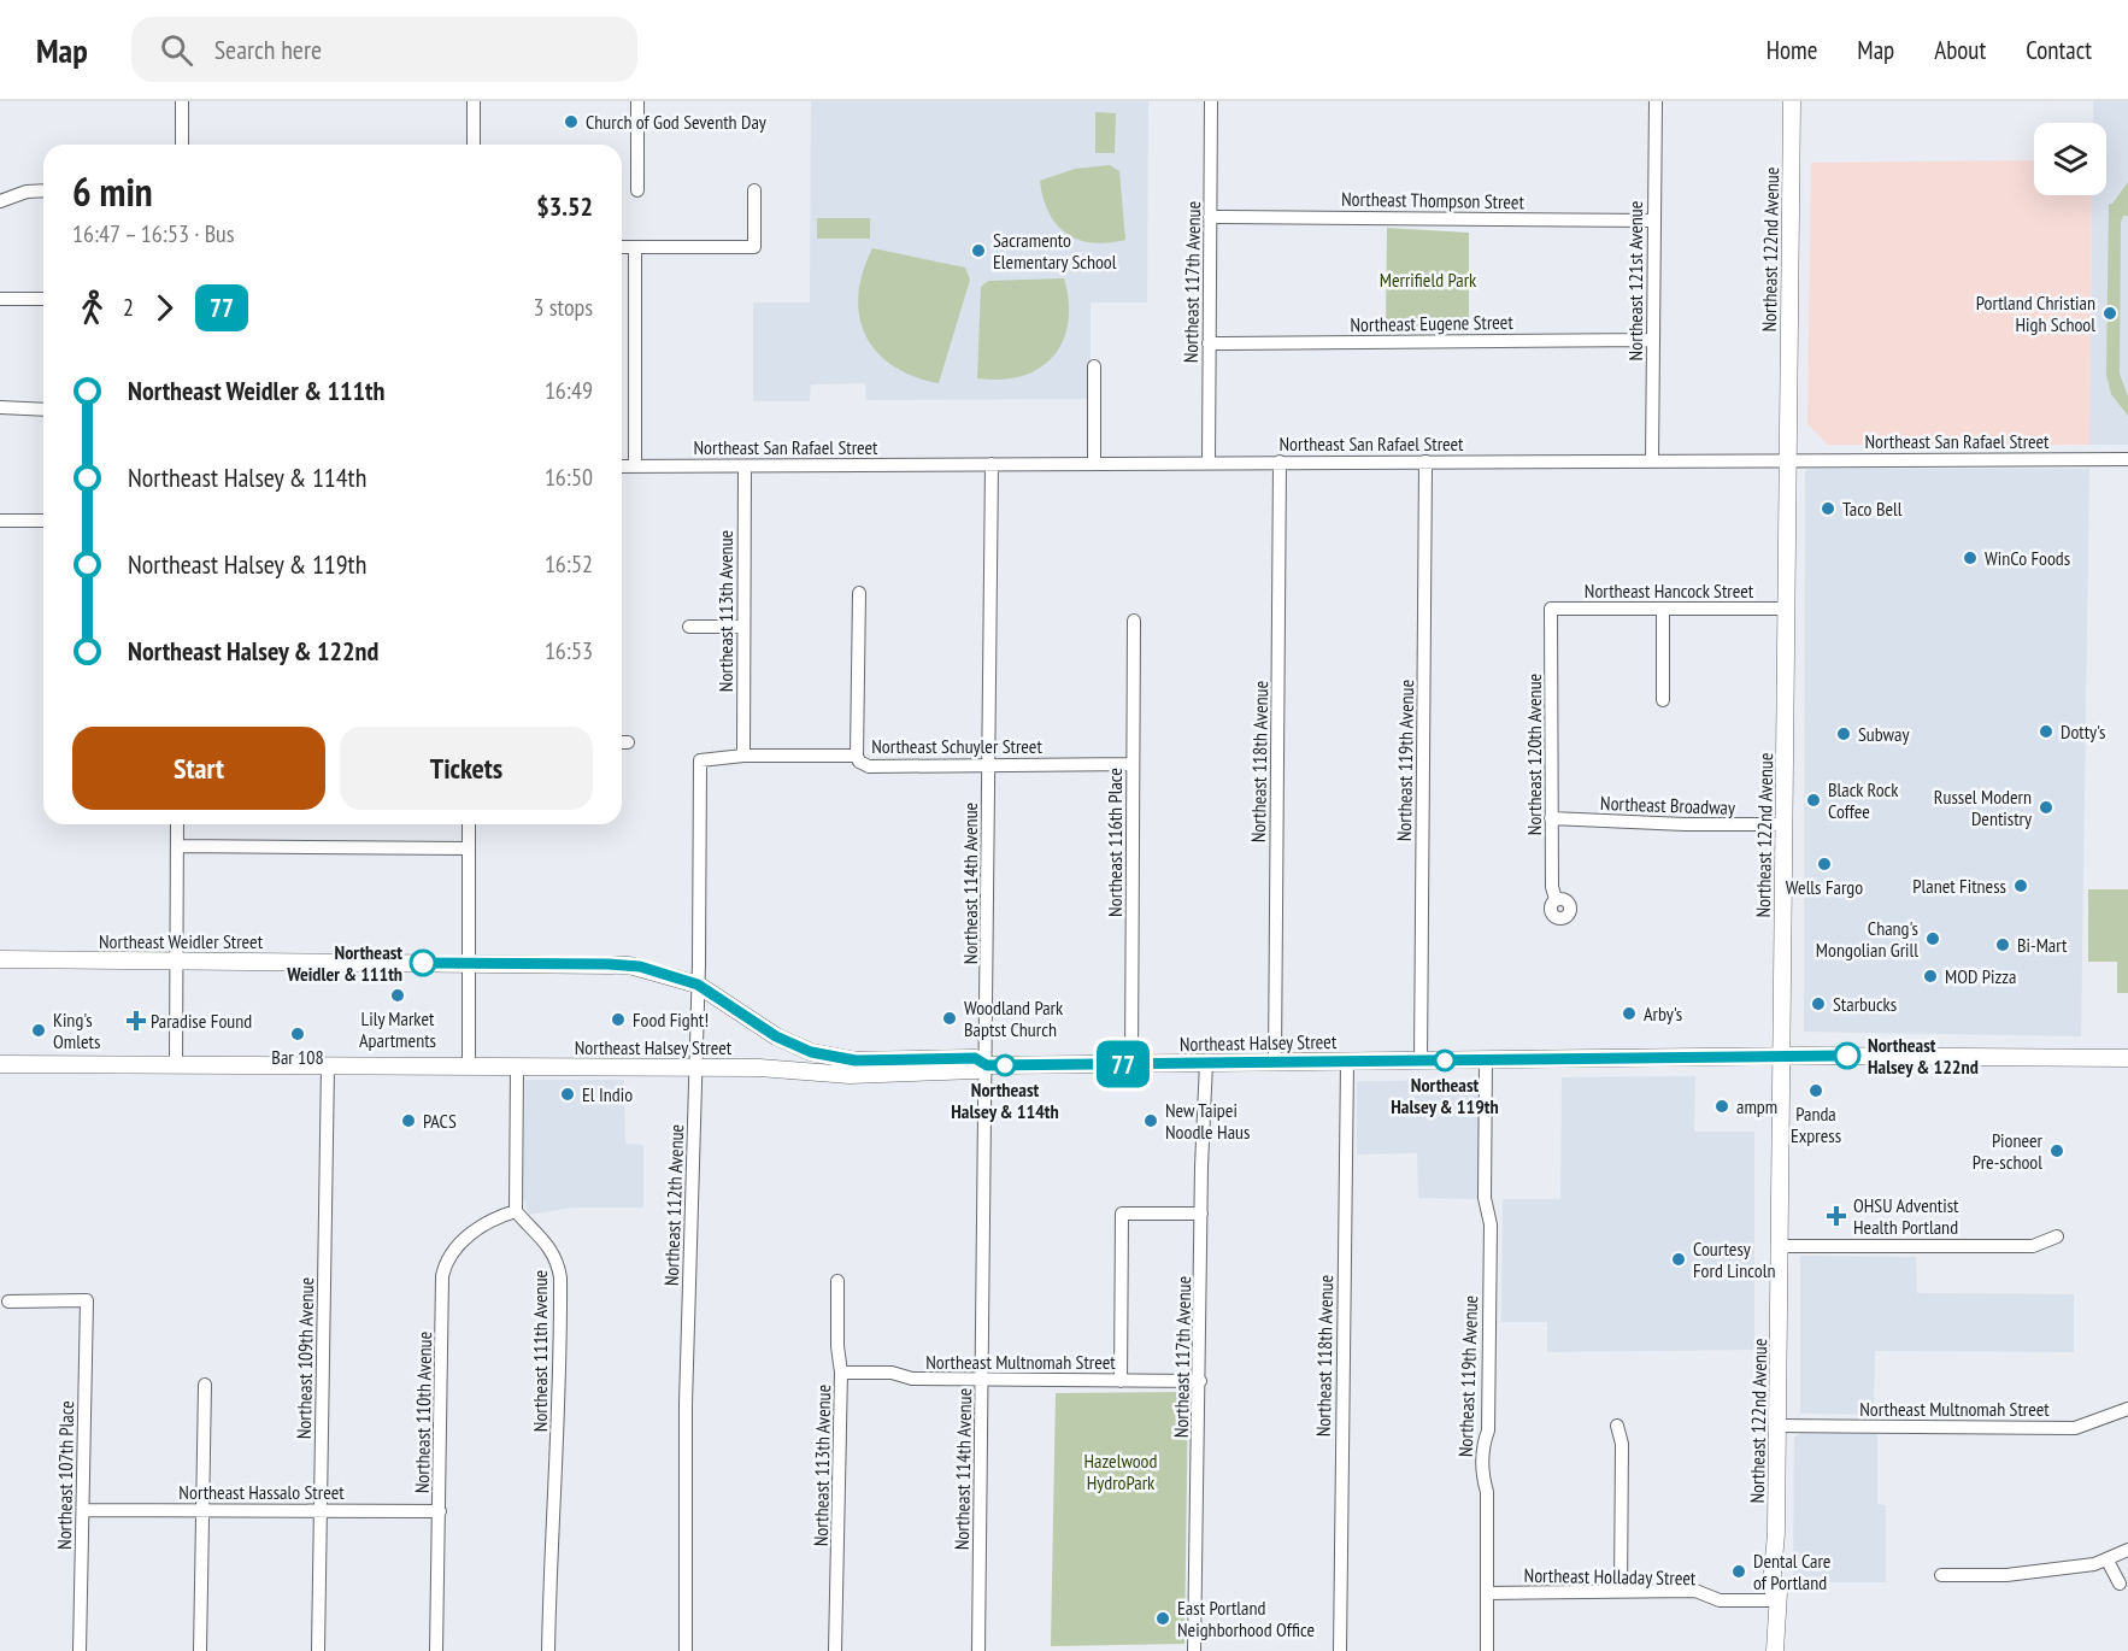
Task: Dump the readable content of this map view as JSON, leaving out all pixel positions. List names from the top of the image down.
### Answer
{
  "streets": {
    "main road": ["Northeast 122nd Avenue", "Northeast Weidler Street", "Northeast Halsey Street"],
    "street": [
      "Northeast Thompson Street",
      "Northeast 121st Avenue",
      "Northeast 117th Avenue",
      "Northeast Eugene Street",
      "Northeast San Rafael Street",
      "Northeast Hancock Street",
      "Northeast 113th Avenue",
      "Northeast Schuyler Street",
      "Northeast 120th Avenue",
      "Northeast 119th Avenue",
      "Northeast 118th Avenue",
      "Northeast Broadway",
      "Northeast 116th Place",
      "Northeast 114th Avenue",
      "Northeast 112th Avenue",
      "Northeast 111th Avenue",
      "Northeast 109th Avenue",
      "Northeast Multnomah Street",
      "Northeast 110th Avenue",
      "Northeast 107th Place",
      "Northeast Hassalo Street",
      "Northeast Holladay Street"
    ]
  },
  "crossings": [
    ["Northeast Thompson Street", "Northeast 121st Avenue"],
    ["Northeast Thompson Street", "Northeast 117th Avenue"],
    ["Northeast 122nd Avenue", "Northeast San Rafael Street"],
    ["Northeast 122nd Avenue", "Northeast Hancock Street"],
    ["Northeast 122nd Avenue", "Northeast Broadway"],
    ["Northeast 122nd Avenue", "Northeast Halsey Street"],
    ["Northeast 122nd Avenue", "Northeast Multnomah Street"],
    ["Northeast 122nd Avenue", "Northeast Holladay Street"],
    ["Northeast 121st Avenue", "Northeast Eugene Street"],
    ["Northeast 121st Avenue", "Northeast San Rafael Street"],
    ["Northeast 117th Avenue", "Northeast Eugene Street"],
    ["Northeast 117th Avenue", "Northeast San Rafael Street"],
    ["Northeast 117th Avenue", "Northeast Halsey Street"],
    ["Northeast 117th Avenue", "Northeast Multnomah Street"],
    ["Northeast San Rafael Street", "Northeast 113th Avenue"],
    ["Northeast San Rafael Street", "Northeast 119th Avenue"],
    ["Northeast San Rafael Street", "Northeast 118th Avenue"],
    ["Northeast San Rafael Street", "Northeast 114th Avenue"],
    ["Northeast Hancock Street", "Northeast 120th Avenue"],
    ["Northeast 113th Avenue", "Northeast Schuyler Street"],
    ["Northeast 113th Avenue", "Northeast Multnomah Street"],
    ["Northeast Schuyler Street", "Northeast 116th Place"],
    ["Northeast Schuyler Street", "Northeast 114th Avenue"],
    ["Northeast Schuyler Street", "Northeast 112th Avenue"],
    ["Northeast 120th Avenue", "Northeast Broadway"],
    ["Northeast 119th Avenue", "Northeast Halsey Street"],
    ["Northeast 119th Avenue", "Northeast Holladay Street"],
    ["Northeast 118th Avenue", "Northeast Halsey Street"],
    ["Northeast 116th Place", "Northeast Halsey Street"],
    ["Northeast 114th Avenue", "Northeast Weidler Street"],
    ["Northeast 114th Avenue", "Northeast Halsey Street"],
    ["Northeast 114th Avenue", "Northeast Multnomah Street"],
    ["Northeast Weidler Street", "Northeast Halsey Street"],
    ["Northeast Weidler Street", "Northeast 112th Avenue"],
    ["Northeast Halsey Street", "Northeast 112th Avenue"],
    ["Northeast Halsey Street", "Northeast 109th Avenue"],
    ["Northeast 111th Avenue", "Northeast 110th Avenue"],
    ["Northeast 109th Avenue", "Northeast Hassalo Street"],
    ["Northeast 110th Avenue", "Northeast Hassalo Street"],
    ["Northeast 107th Place", "Northeast Hassalo Street"]
  ],
  "parks": ["Merrifield Park", "Hazelwood HydroPark"],
  "places": {
    "other": [
      "Church of God Seventh Day",
      "Sacramento Elementary School",
      "Portland Christian High School",
      "Taco Bell",
      "WinCo Foods",
      "Dotty's",
      "Subway",
      "Black Rock Coffee",
      "Russel Modern Dentistry",
      "Wells Fargo",
      "Planet Fitness",
      "Chang's Mongolian Grill",
      "Bi-Mart",
      "Northeast Weidler & 111th",
      "MOD Pizza",
      "Lily Market Apartments",
      "Starbucks",
      "Arby's",
      "Woodland Park Baptst Church",
      "Food Fight!",
      "King's Omlets",
      "Bar 108",
      "Northeast Halsey & 122nd",
      "Northeast Halsey & 119th",
      "Northeast Halsey & 114th",
      "Panda Express",
      "El Indio",
      "ampm",
      "PACS",
      "New Taipei Noodle Haus",
      "Pioneer Pre-school",
      "Courtesy Ford Lincoln",
      "Dental Care of Portland",
      "East Portland Neighborhood Office"
    ],
    "health": ["Paradise Found", "OHSU Adventist Health Portland"]
  },
  "lines": ["bus line 77"],
  "page": {
    "header": "Map",
    "search": "Search here",
    "nav": [
      "Home",
      "Map",
      "About",
      "Contact"
    ],
    "on_map": "77",
    "heading": ["6 min", "16:47 – 16:53 · Bus", "$3.52"],
    "legs": ["2", "77", "3 stops"],
    "list": [
      {
        "name": "Northeast Weidler & 111th",
        "value": "16:49"
      },
      {
        "name": "Northeast Halsey & 114th",
        "value": "16:50"
      },
      {
        "name": "Northeast Halsey & 119th",
        "value": "16:52"
      },
      {
        "name": "Northeast Halsey & 122nd",
        "value": "16:53"
      }
    ],
    "buttons": ["Start", "Tickets"]
  }
}
